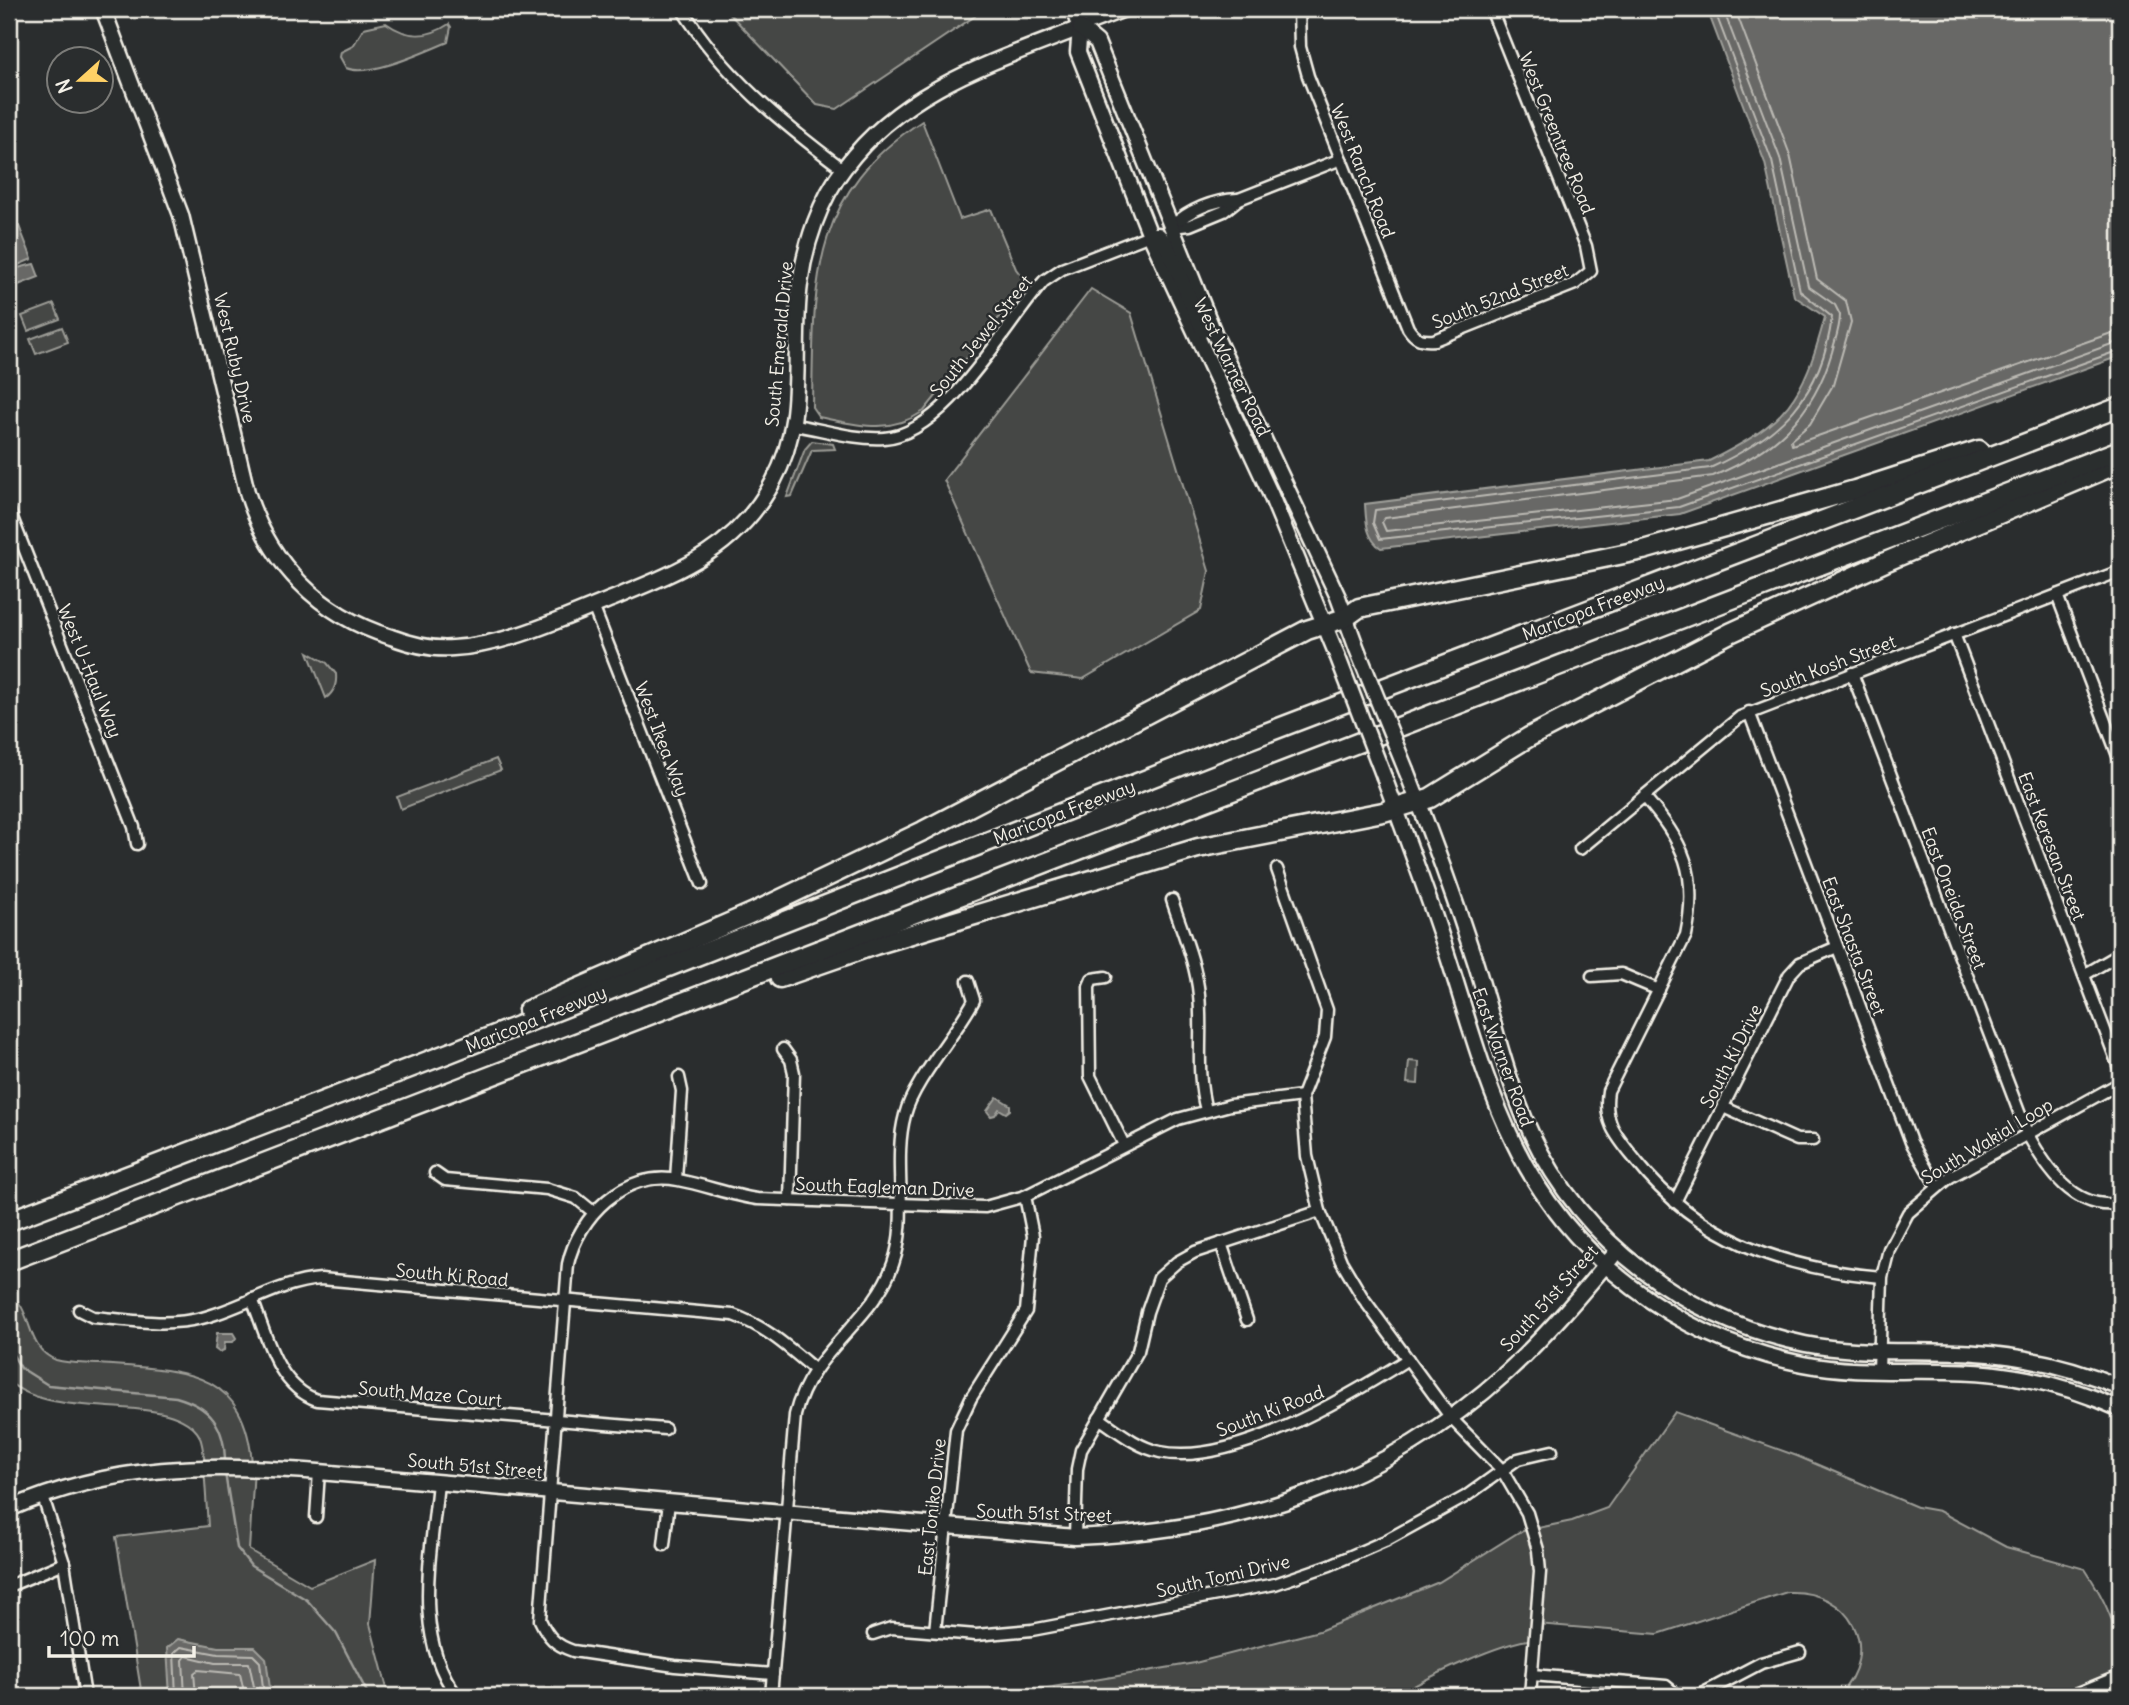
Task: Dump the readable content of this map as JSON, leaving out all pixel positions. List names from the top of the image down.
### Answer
{
  "streets": {
    "highway": ["Maricopa Freeway"],
    "main road": [
      "South Emerald Drive",
      "West Ruby Drive",
      "West Warner Road",
      "East Warner Road",
      "South 51st Street"
    ],
    "street": [
      "West Greentree Road",
      "West Ranch Road",
      "South 52nd Street",
      "South Jewel Street",
      "South Kosh Street",
      "West U-Haul Way",
      "West Ikea Way",
      "East Keresan Street",
      "East Oneida Street",
      "East Shasta Street",
      "South Ki Drive",
      "South Wakial Loop",
      "South Eagleman Drive",
      "South Ki Road",
      "South Maze Court",
      "East Toniko Drive",
      "South Tomi Drive"
    ]
  },
  "crossings": [
    ["West Greentree Road", "South 52nd Street"],
    ["West Ranch Road", "South 52nd Street"],
    ["South Jewel Street", "South Emerald Drive"],
    ["South Jewel Street", "West Warner Road"],
    ["South Emerald Drive", "West Ruby Drive"],
    ["South Emerald Drive", "West Warner Road"],
    ["South Emerald Drive", "West Ikea Way"],
    ["West Warner Road", "East Warner Road"],
    ["South Kosh Street", "East Keresan Street"],
    ["South Kosh Street", "East Oneida Street"],
    ["South Kosh Street", "East Shasta Street"],
    ["East Oneida Street", "South Wakial Loop"],
    ["East Shasta Street", "South Ki Drive"],
    ["East Shasta Street", "South Wakial Loop"],
    ["East Warner Road", "South Wakial Loop"],
    ["East Warner Road", "South 51st Street"],
    ["South Eagleman Drive", "South Ki Road"],
    ["South Eagleman Drive", "South 51st Street"],
    ["South Eagleman Drive", "South Maze Court"],
    ["South Eagleman Drive", "East Toniko Drive"],
    ["South Ki Road", "South Maze Court"],
    ["South 51st Street", "East Toniko Drive"],
    ["East Toniko Drive", "South Tomi Drive"]
  ],
  "scale_bar": "100 m",
  "north": "left"
}
